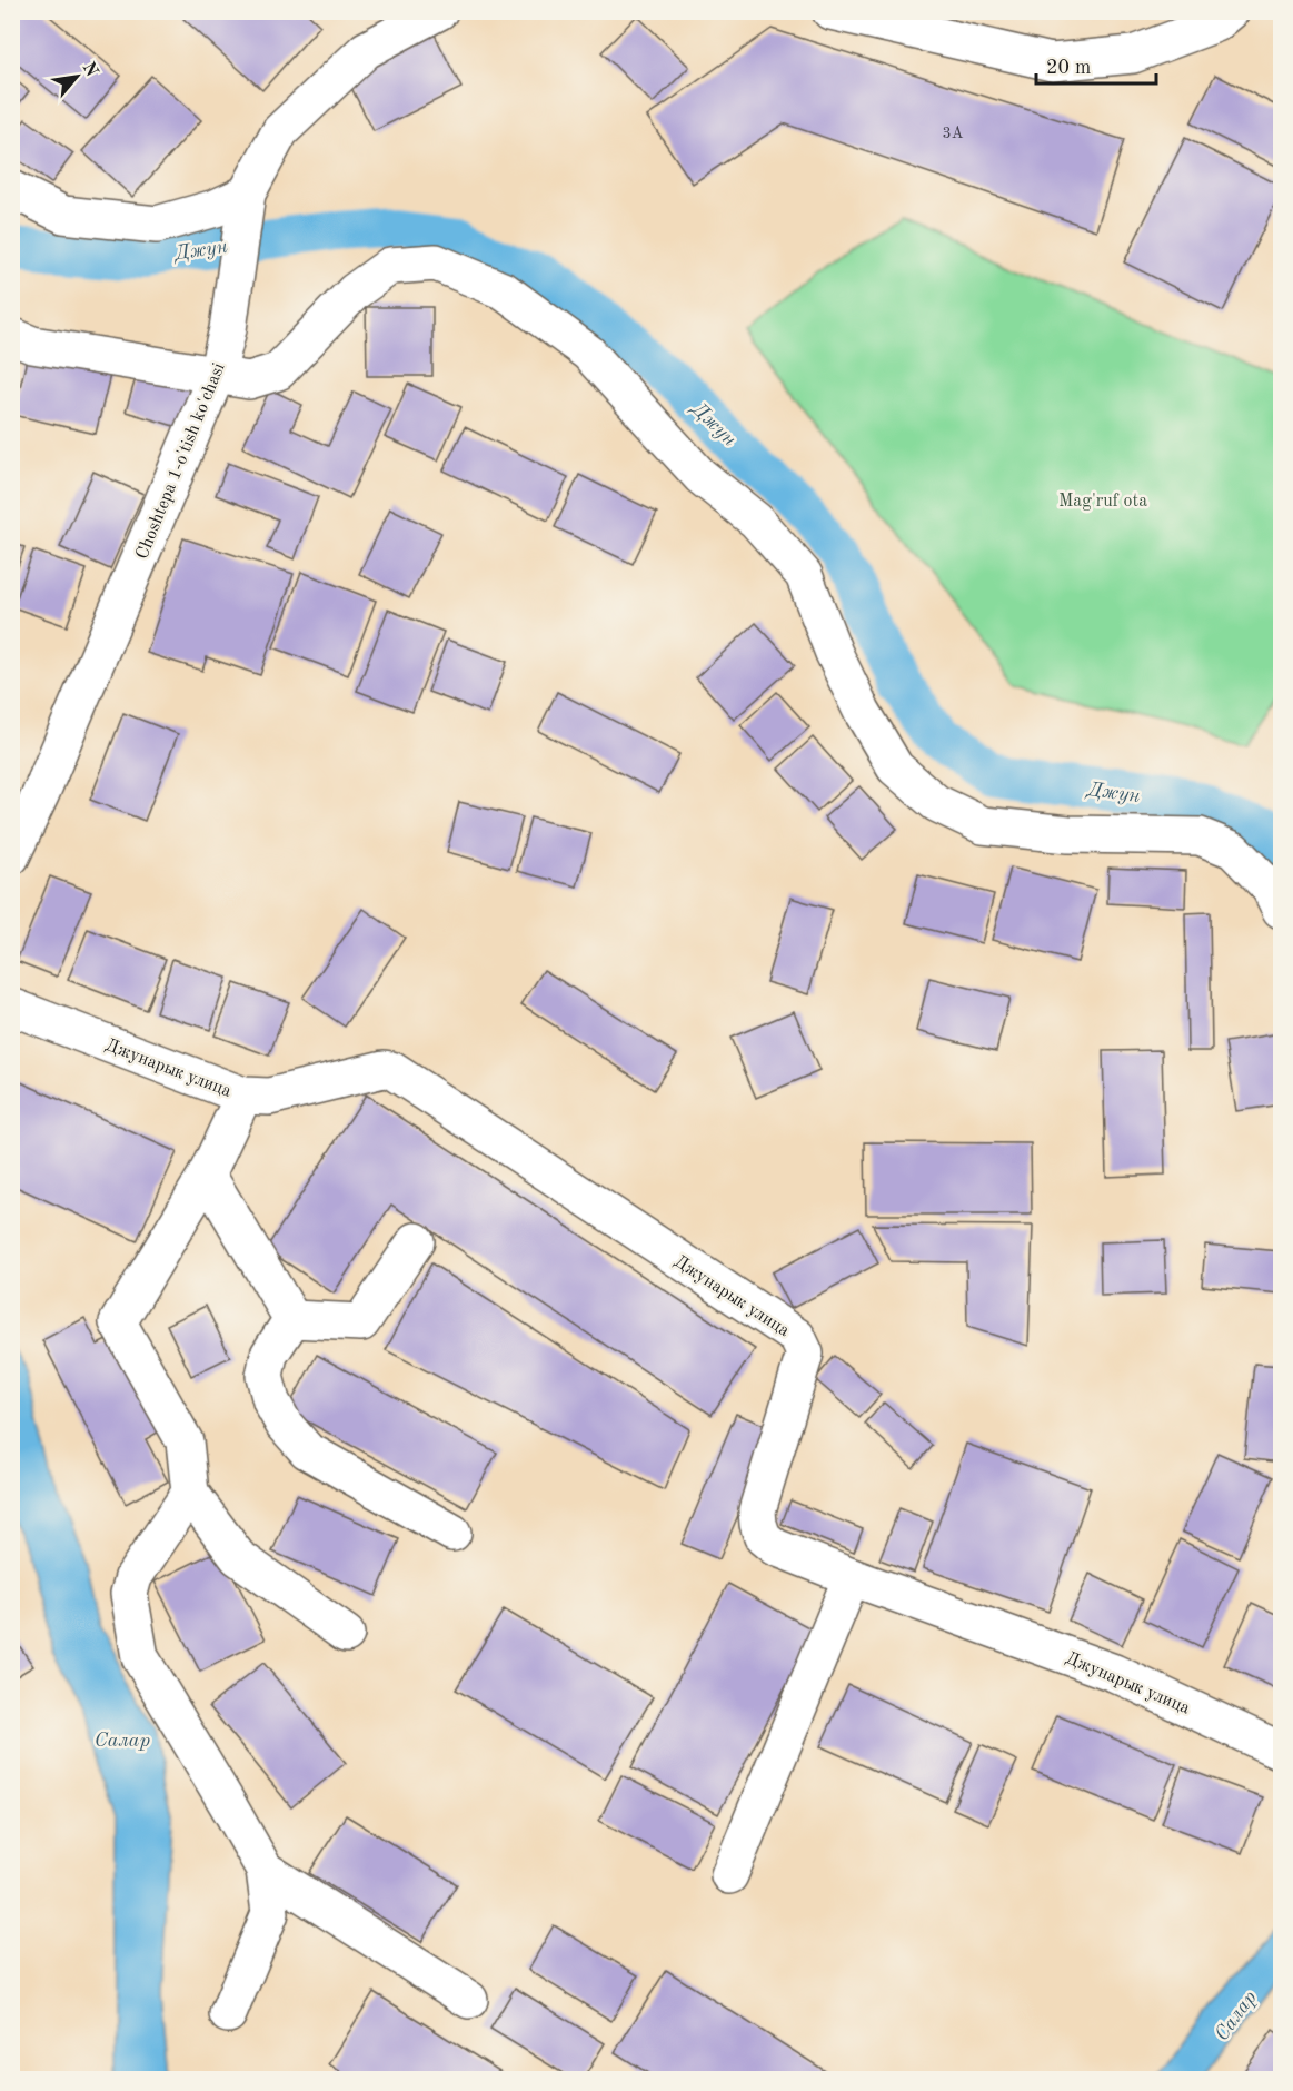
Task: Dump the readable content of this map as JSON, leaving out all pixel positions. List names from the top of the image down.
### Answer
{
  "streets": {
    "street": ["Choshtepa 1-o'tish ko'chasi", "Джунарык улица"]
  },
  "water": ["Джун", "Салар"],
  "parks": ["Mag'ruf ota"],
  "house_numbers": ["3A"],
  "scale_bar": "20 m",
  "north": "top right"
}
